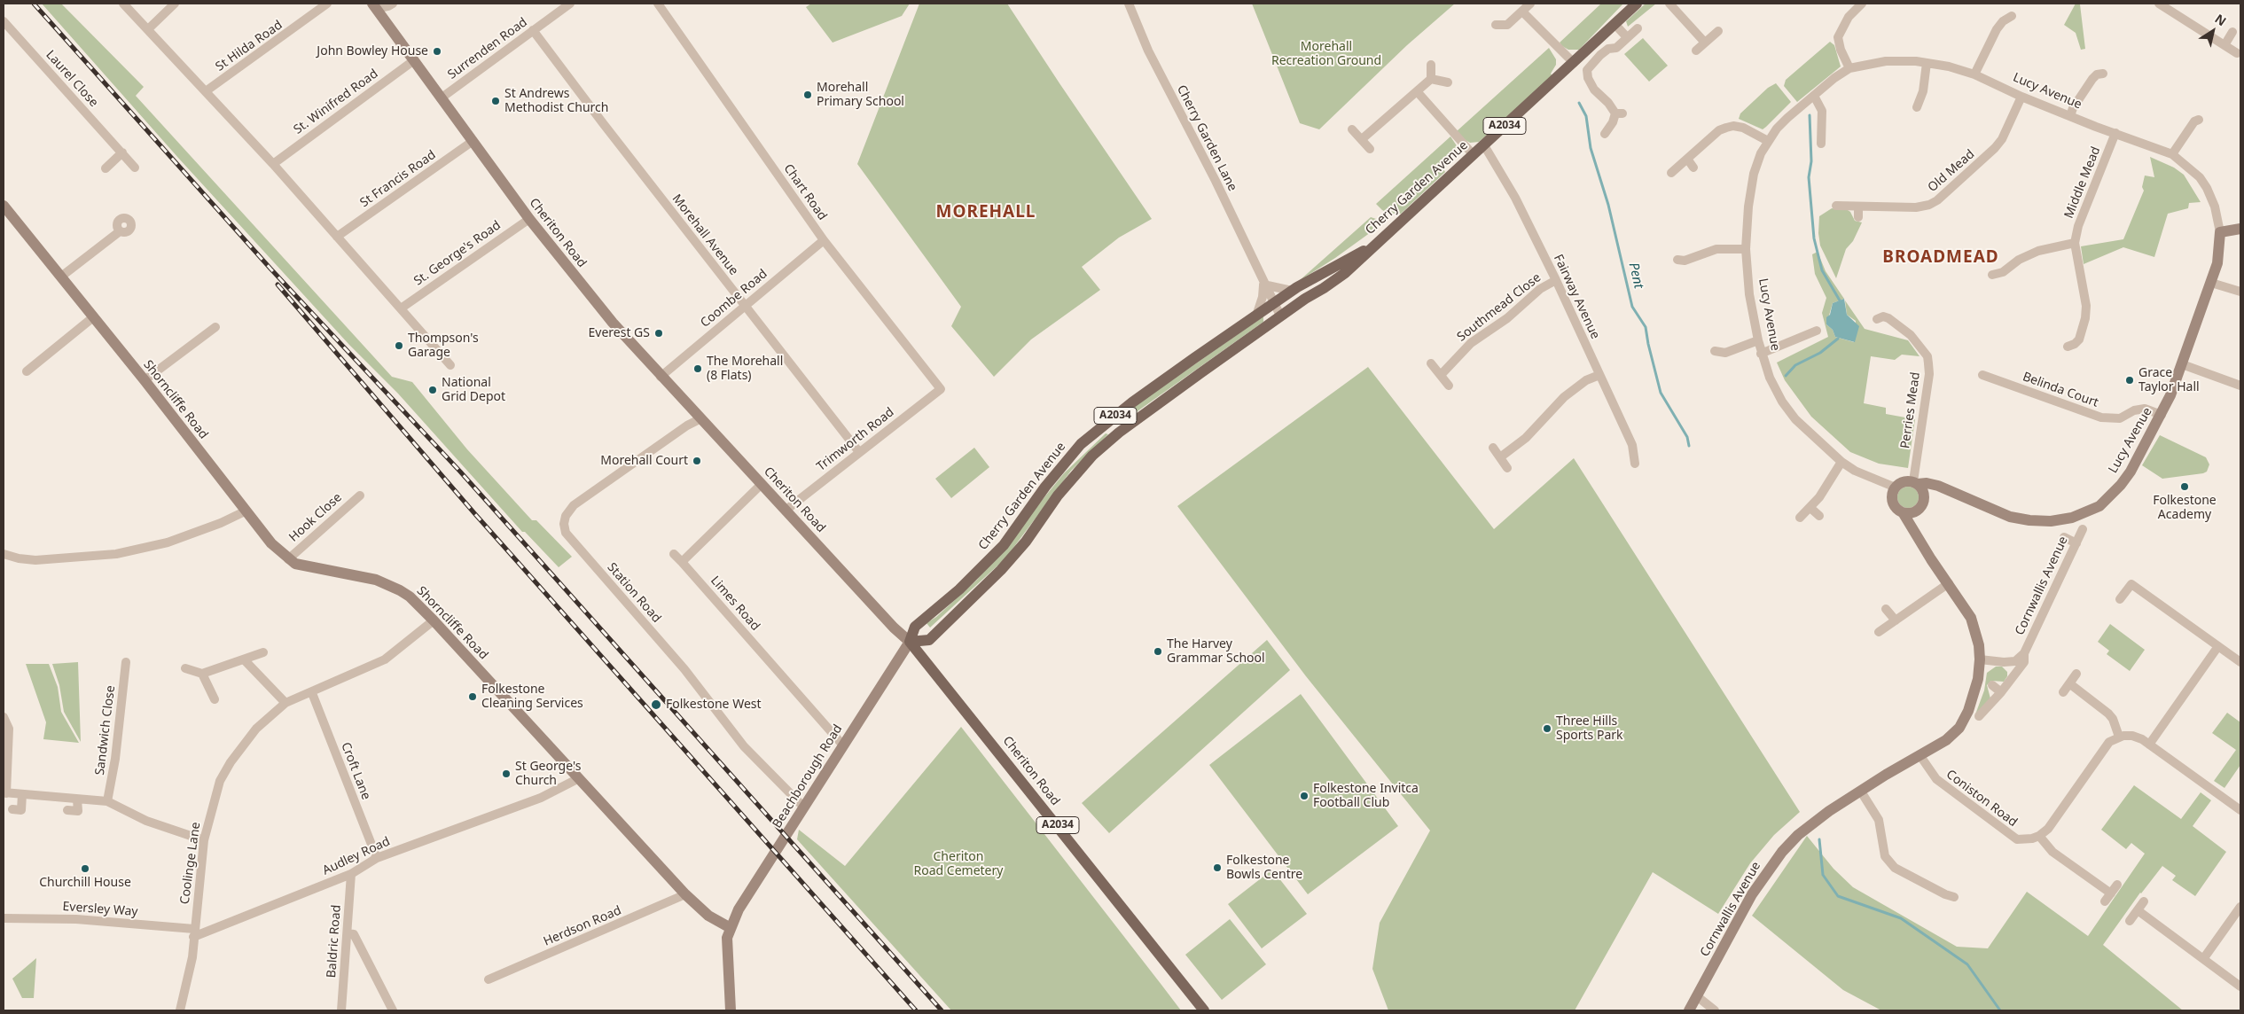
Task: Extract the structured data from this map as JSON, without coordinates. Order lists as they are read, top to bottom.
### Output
{
  "streets": {
    "main road": ["A2034", "Cherry Garden Avenue", "Cheriton Road"],
    "street": [
      "St Hilda Road",
      "Surrenden Road",
      "Laurel Close",
      "Lucy Avenue",
      "St. Winifred Road",
      "Cherry Garden Lane",
      "Old Mead",
      "St Francis Road",
      "Middle Mead",
      "Chart Road",
      "Morehall Avenue",
      "St. George's Road",
      "Fairway Avenue",
      "Coombe Road",
      "Southmead Close",
      "Belinda Court",
      "Shorncliffe Road",
      "Perries Mead",
      "Trimworth Road",
      "Hook Close",
      "Cornwallis Avenue",
      "Station Road",
      "Limes Road",
      "Sandwich Close",
      "Croft Lane",
      "Beachborough Road",
      "Coniston Road",
      "Audley Road",
      "Coolinge Lane",
      "Eversley Way",
      "Herdson Road",
      "Baldric Road"
    ]
  },
  "crossings": [
    ["Surrenden Road", "Cheriton Road"],
    ["Surrenden Road", "Morehall Avenue"],
    ["Lucy Avenue", "Old Mead"],
    ["Lucy Avenue", "Middle Mead"],
    ["Lucy Avenue", "Belinda Court"],
    ["Lucy Avenue", "Perries Mead"],
    ["Lucy Avenue", "Cornwallis Avenue"],
    ["St. Winifred Road", "Cheriton Road"],
    ["Cherry Garden Lane", "Cherry Garden Avenue"],
    ["St Francis Road", "Cheriton Road"],
    ["Cherry Garden Avenue", "Cheriton Road"],
    ["Cherry Garden Avenue", "Fairway Avenue"],
    ["Cherry Garden Avenue", "Beachborough Road"],
    ["Chart Road", "Coombe Road"],
    ["Chart Road", "Trimworth Road"],
    ["Cheriton Road", "St. George's Road"],
    ["Cheriton Road", "Coombe Road"],
    ["Cheriton Road", "Trimworth Road"],
    ["Cheriton Road", "Station Road"],
    ["Cheriton Road", "Beachborough Road"],
    ["Morehall Avenue", "Coombe Road"],
    ["Morehall Avenue", "Trimworth Road"],
    ["Fairway Avenue", "Southmead Close"],
    ["Shorncliffe Road", "Hook Close"],
    ["Shorncliffe Road", "Beachborough Road"],
    ["Shorncliffe Road", "Audley Road"],
    ["Shorncliffe Road", "Coolinge Lane"],
    ["Shorncliffe Road", "Herdson Road"],
    ["Perries Mead", "Cornwallis Avenue"],
    ["Cornwallis Avenue", "Coniston Road"],
    ["Station Road", "Beachborough Road"],
    ["Limes Road", "Beachborough Road"],
    ["Croft Lane", "Audley Road"],
    ["Croft Lane", "Coolinge Lane"],
    ["Audley Road", "Coolinge Lane"],
    ["Audley Road", "Eversley Way"],
    ["Audley Road", "Baldric Road"],
    ["Coolinge Lane", "Eversley Way"]
  ],
  "districts": ["MOREHALL", "BROADMEAD"],
  "water": ["Pent"],
  "parks": ["Morehall Recreation Ground", "Cheriton Road Cemetery"],
  "places": [
    "John Bowley House",
    "Morehall Primary School",
    "St Andrews Methodist Church",
    "Everest GS",
    "Thompson's Garage",
    "The Morehall (8 Flats)",
    "Grace Taylor Hall",
    "National Grid Depot",
    "Morehall Court",
    "Folkestone Academy",
    "The Harvey Grammar School",
    "Folkestone Cleaning Services",
    "Folkestone West",
    "Three Hills Sports Park",
    "St George's Church",
    "Folkestone Invitca Football Club",
    "Folkestone Bowls Centre",
    "Churchill House"
  ],
  "north": "top right"
}
